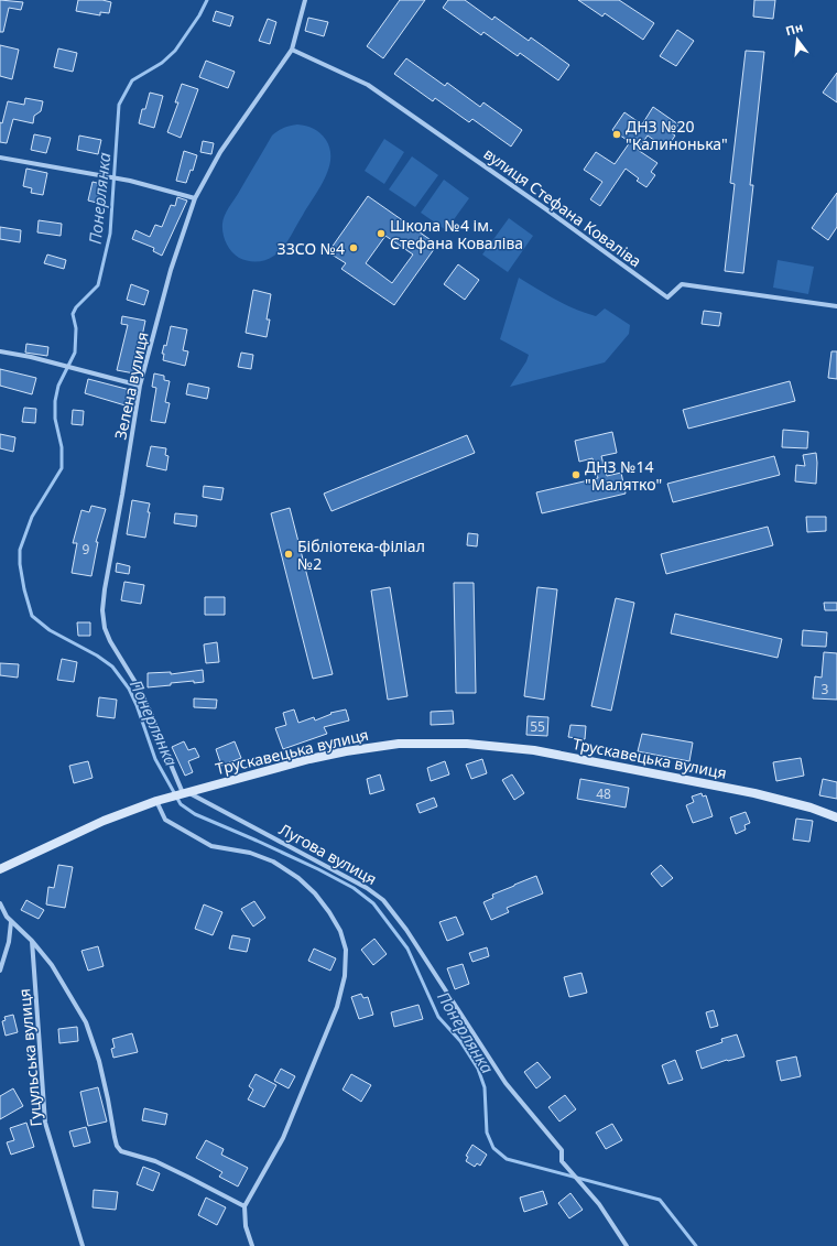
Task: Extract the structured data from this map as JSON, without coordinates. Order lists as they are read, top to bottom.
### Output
{
  "streets": {
    "main road": ["Трускавецька вулиця"],
    "street": [
      "вулиця Стефана Коваліва",
      "Зелена вулиця",
      "Лугова вулиця",
      "Гуцульська вулиця"
    ]
  },
  "crossings": [
    ["вулиця Стефана Коваліва", "Зелена вулиця"],
    ["Зелена вулиця", "Трускавецька вулиця"],
    ["Зелена вулиця", "Лугова вулиця"],
    ["Трускавецька вулиця", "Лугова вулиця"]
  ],
  "water": ["Понерлянка"],
  "places": [
    "ДНЗ №20 \"Калинонька\"",
    "Школа №4 ім. Стефана Коваліва",
    "ЗЗСО №4",
    "ДНЗ №14 \"Малятко\"",
    "Бібліотека-філіал №2"
  ],
  "house_numbers": [
    "9",
    "3",
    "55",
    "48"
  ],
  "north": "top"
}
